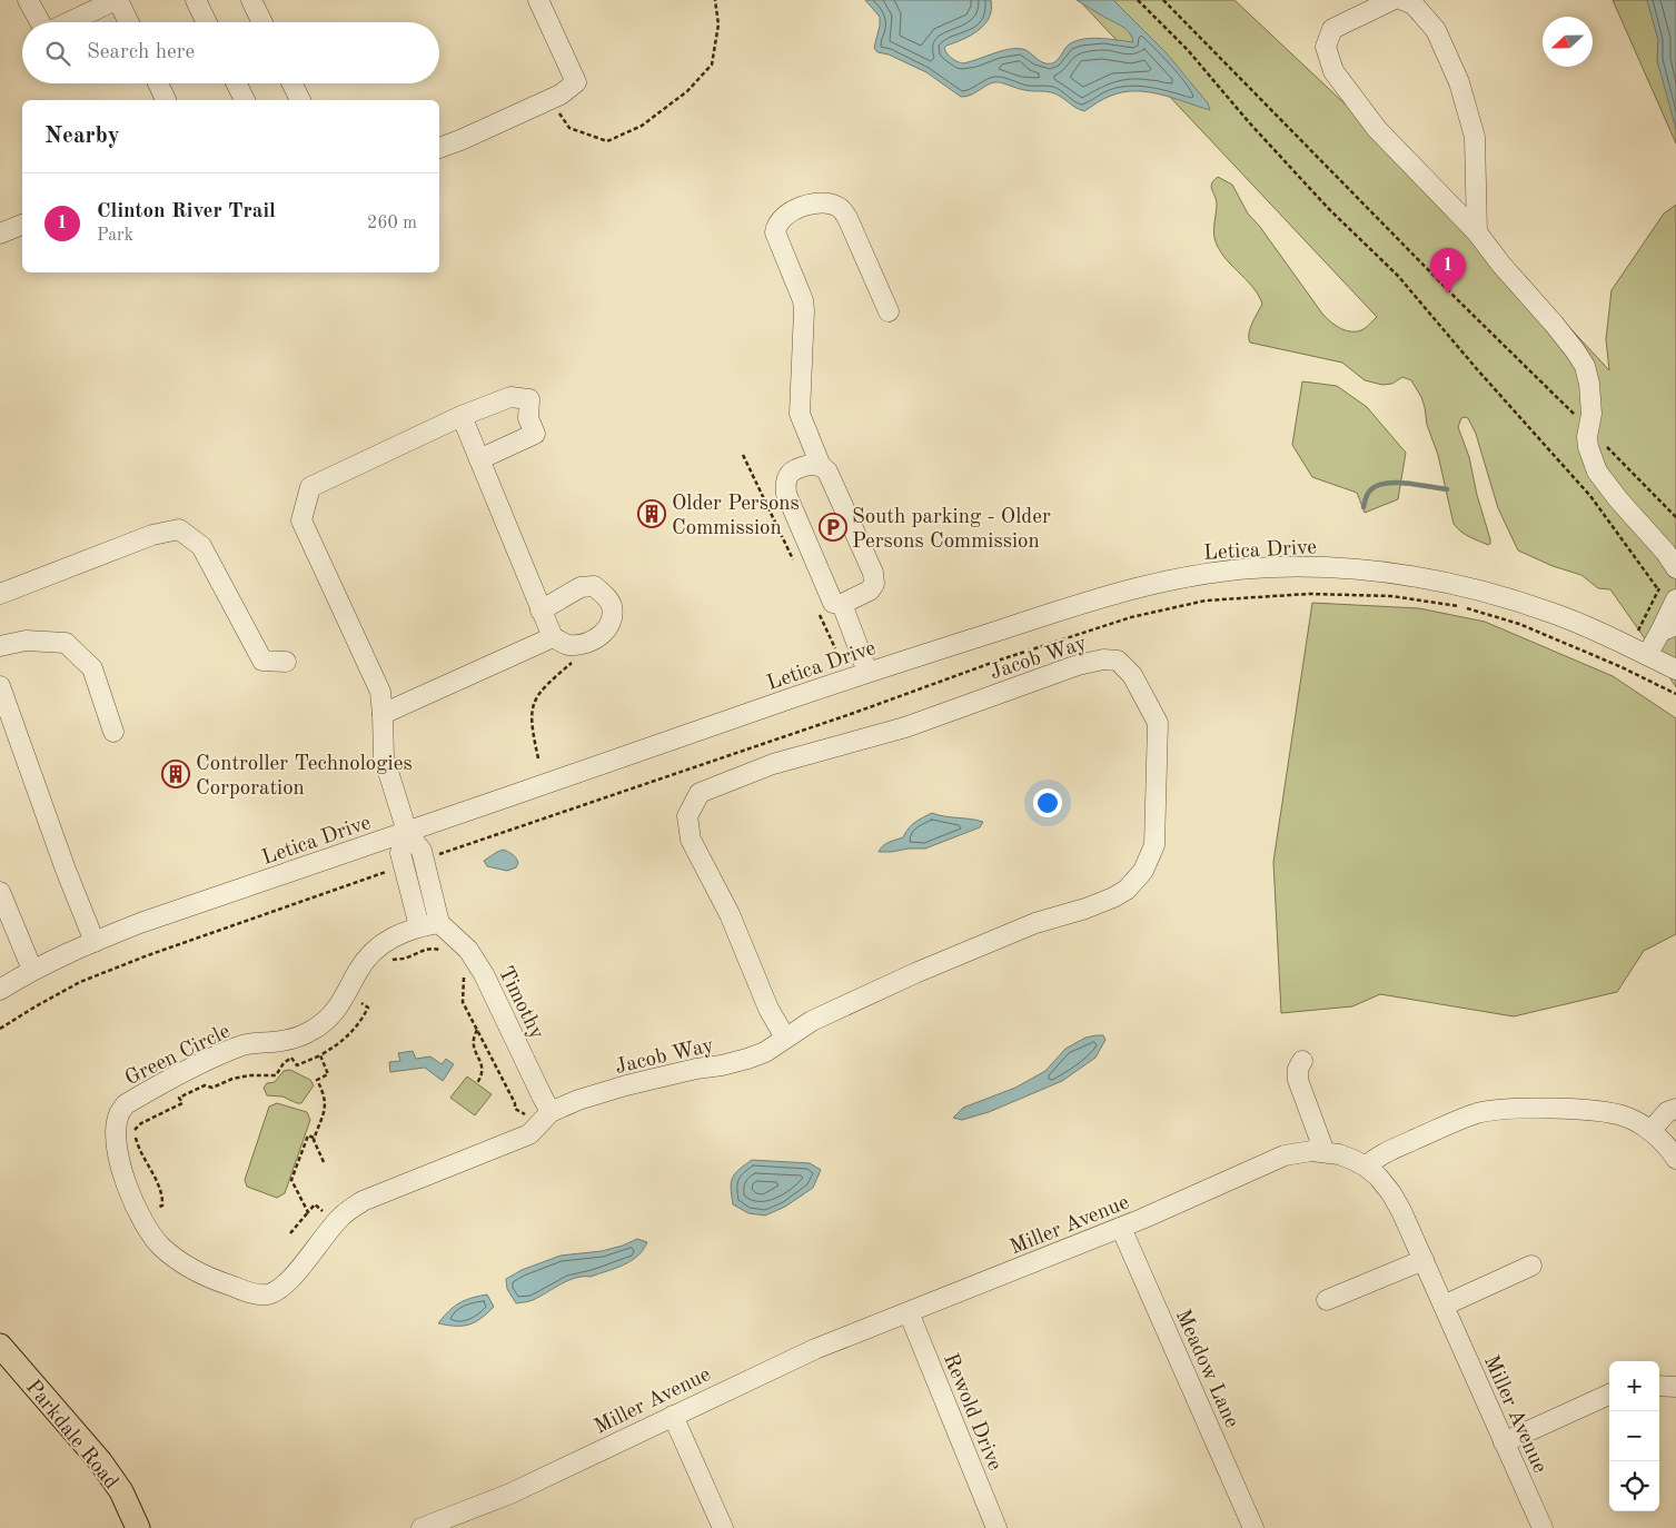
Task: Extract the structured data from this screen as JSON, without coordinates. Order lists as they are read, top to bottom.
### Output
{
  "streets": {
    "main road": ["Parkdale Road"],
    "street": [
      "Letica Drive",
      "Jacob Way",
      "Timothy",
      "Green Circle",
      "Miller Avenue",
      "Meadow Lane",
      "Rewold Drive"
    ]
  },
  "crossings": [
    ["Jacob Way", "Timothy"],
    ["Jacob Way", "Green Circle"],
    ["Timothy", "Green Circle"],
    ["Miller Avenue", "Meadow Lane"],
    ["Miller Avenue", "Rewold Drive"]
  ],
  "places": {
    "building": ["Older Persons Commission", "Controller Technologies Corporation"],
    "parking": ["South parking - Older Persons Commission"]
  },
  "north": "left",
  "page": {
    "search": "Search here",
    "heading": "Nearby",
    "list": [
      {
        "mark": "1",
        "name": "Clinton River Trail",
        "note": "Park",
        "value": "260 m"
      }
    ],
    "pins": "1",
    "map_buttons": ["+", "−"]
  }
}
